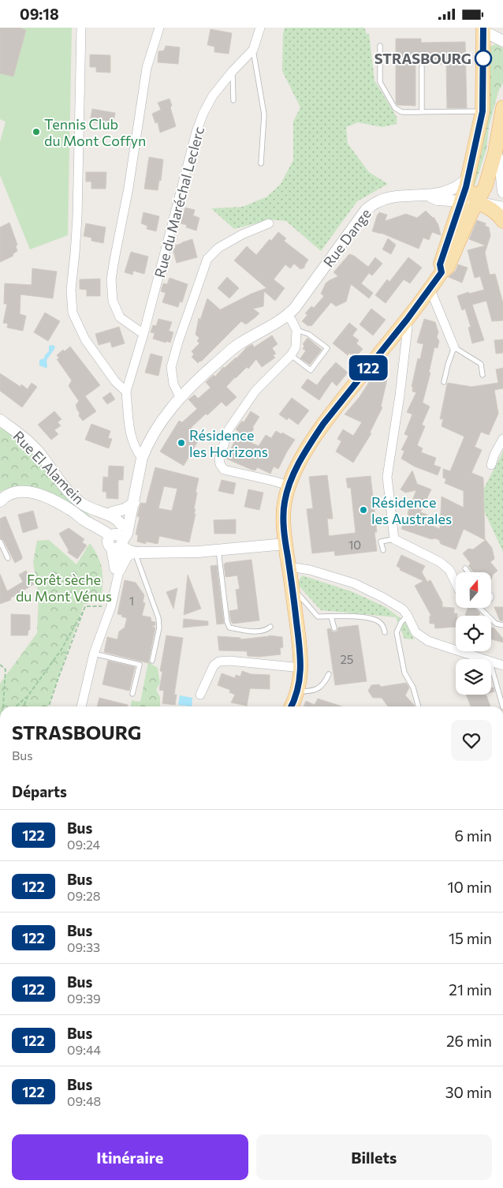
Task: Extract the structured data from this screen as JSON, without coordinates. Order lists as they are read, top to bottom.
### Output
{
  "streets": {
    "street": ["Rue du Maréchal Leclerc", "Rue Dange", "Rue El Alamein"]
  },
  "crossings": [
    ["Rue Dange", "Rue El Alamein"]
  ],
  "parks": ["Forêt sèche du Mont Vénus"],
  "places": [
    "STRASBOURG",
    "Tennis Club du Mont Coffyn",
    "Résidence les Horizons",
    "Résidence les Australes"
  ],
  "lines": ["bus line 122"],
  "house_numbers": ["10", "1", "25"],
  "north": "top",
  "page": {
    "status": "09:18",
    "on_map": "122",
    "heading": [
      ["STRASBOURG", "Bus"],
      "Départs"
    ],
    "list": [
      {
        "mark": "122",
        "name": "Bus",
        "note": "09:24",
        "value": "6 min"
      },
      {
        "mark": "122",
        "name": "Bus",
        "note": "09:28",
        "value": "10 min"
      },
      {
        "mark": "122",
        "name": "Bus",
        "note": "09:33",
        "value": "15 min"
      },
      {
        "mark": "122",
        "name": "Bus",
        "note": "09:39",
        "value": "21 min"
      },
      {
        "mark": "122",
        "name": "Bus",
        "note": "09:44",
        "value": "26 min"
      },
      {
        "mark": "122",
        "name": "Bus",
        "note": "09:48",
        "value": "30 min"
      }
    ],
    "buttons": ["Itinéraire", "Billets"]
  }
}
